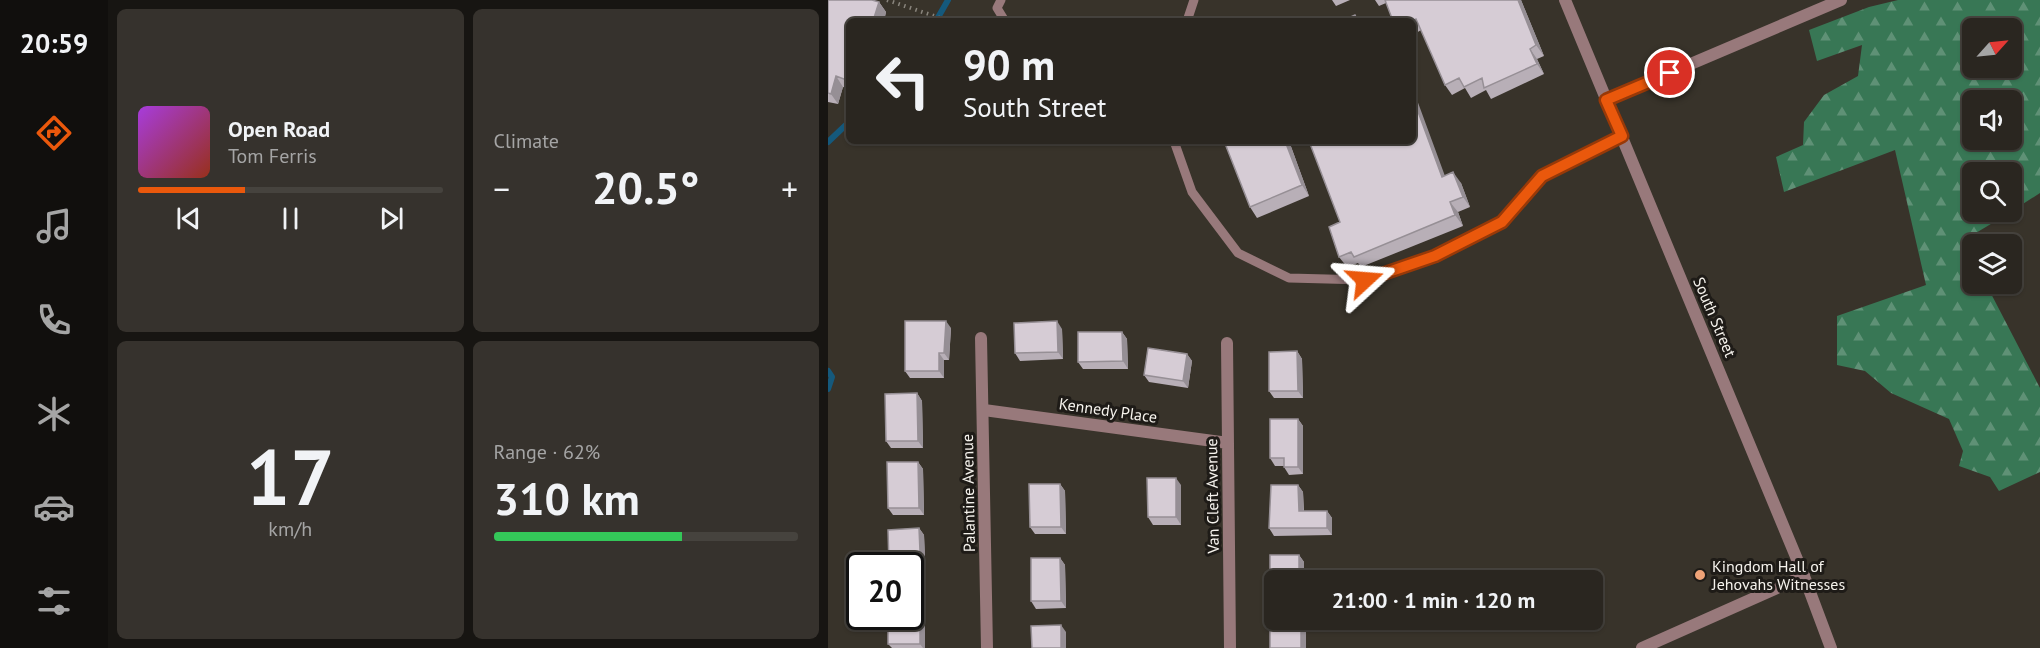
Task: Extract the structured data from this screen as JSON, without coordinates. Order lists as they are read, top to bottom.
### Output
{
  "streets": {
    "street": [
      "South Street",
      "Kennedy Place",
      "Palantine Avenue",
      "Van Cleft Avenue"
    ]
  },
  "crossings": [
    ["Kennedy Place", "Palantine Avenue"],
    ["Kennedy Place", "Van Cleft Avenue"]
  ],
  "places": ["Kingdom Hall of Jehovahs Witnesses"],
  "north": "top right",
  "page": {
    "tabs": "20:59",
    "tile": [
      "Climate",
      ["17", "km/h"],
      ["Range · 62%", "310 km"]
    ],
    "turn": ["90 m", "South Street"],
    "song": ["Open Road", "Tom Ferris"],
    "heat": ["−", "20.5°", "+"],
    "limit": "20",
    "trip": "21:00 · 1 min · 120 m"
  }
}
